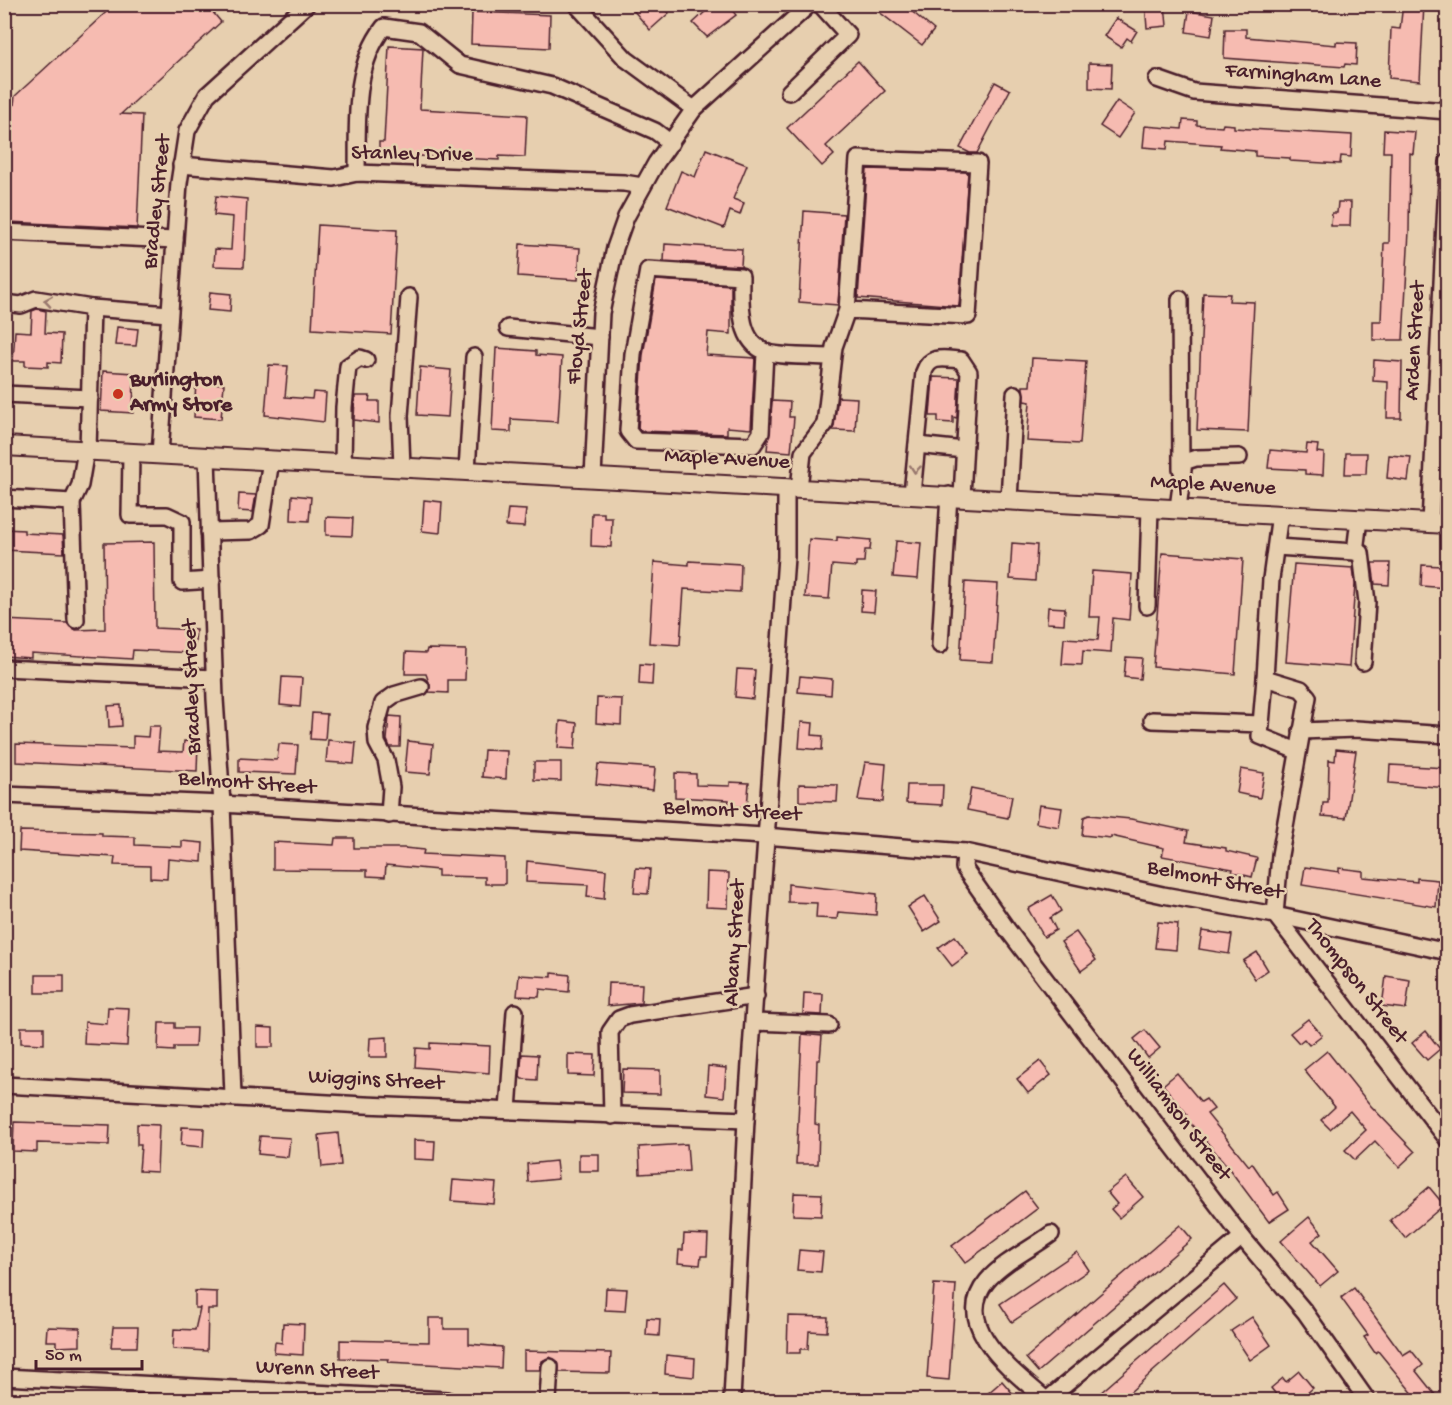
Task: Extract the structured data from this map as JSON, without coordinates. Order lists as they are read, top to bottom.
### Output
{
  "streets": {
    "main road": ["Maple Avenue"],
    "street": [
      "Farningham Lane",
      "Stanley Drive",
      "Bradley Street",
      "Floyd Street",
      "Arden Street",
      "Belmont Street",
      "Albany Street",
      "Thompson Street",
      "Wiggins Street",
      "Williamson Street",
      "Wrenn Street"
    ]
  },
  "crossings": [
    ["Stanley Drive", "Bradley Street"],
    ["Stanley Drive", "Floyd Street"],
    ["Bradley Street", "Maple Avenue"],
    ["Bradley Street", "Belmont Street"],
    ["Bradley Street", "Wiggins Street"],
    ["Floyd Street", "Maple Avenue"],
    ["Arden Street", "Maple Avenue"],
    ["Maple Avenue", "Albany Street"],
    ["Belmont Street", "Albany Street"],
    ["Belmont Street", "Thompson Street"],
    ["Belmont Street", "Williamson Street"],
    ["Albany Street", "Wiggins Street"]
  ],
  "places": ["Burlington Army Store"],
  "scale_bar": "50 m"
}
